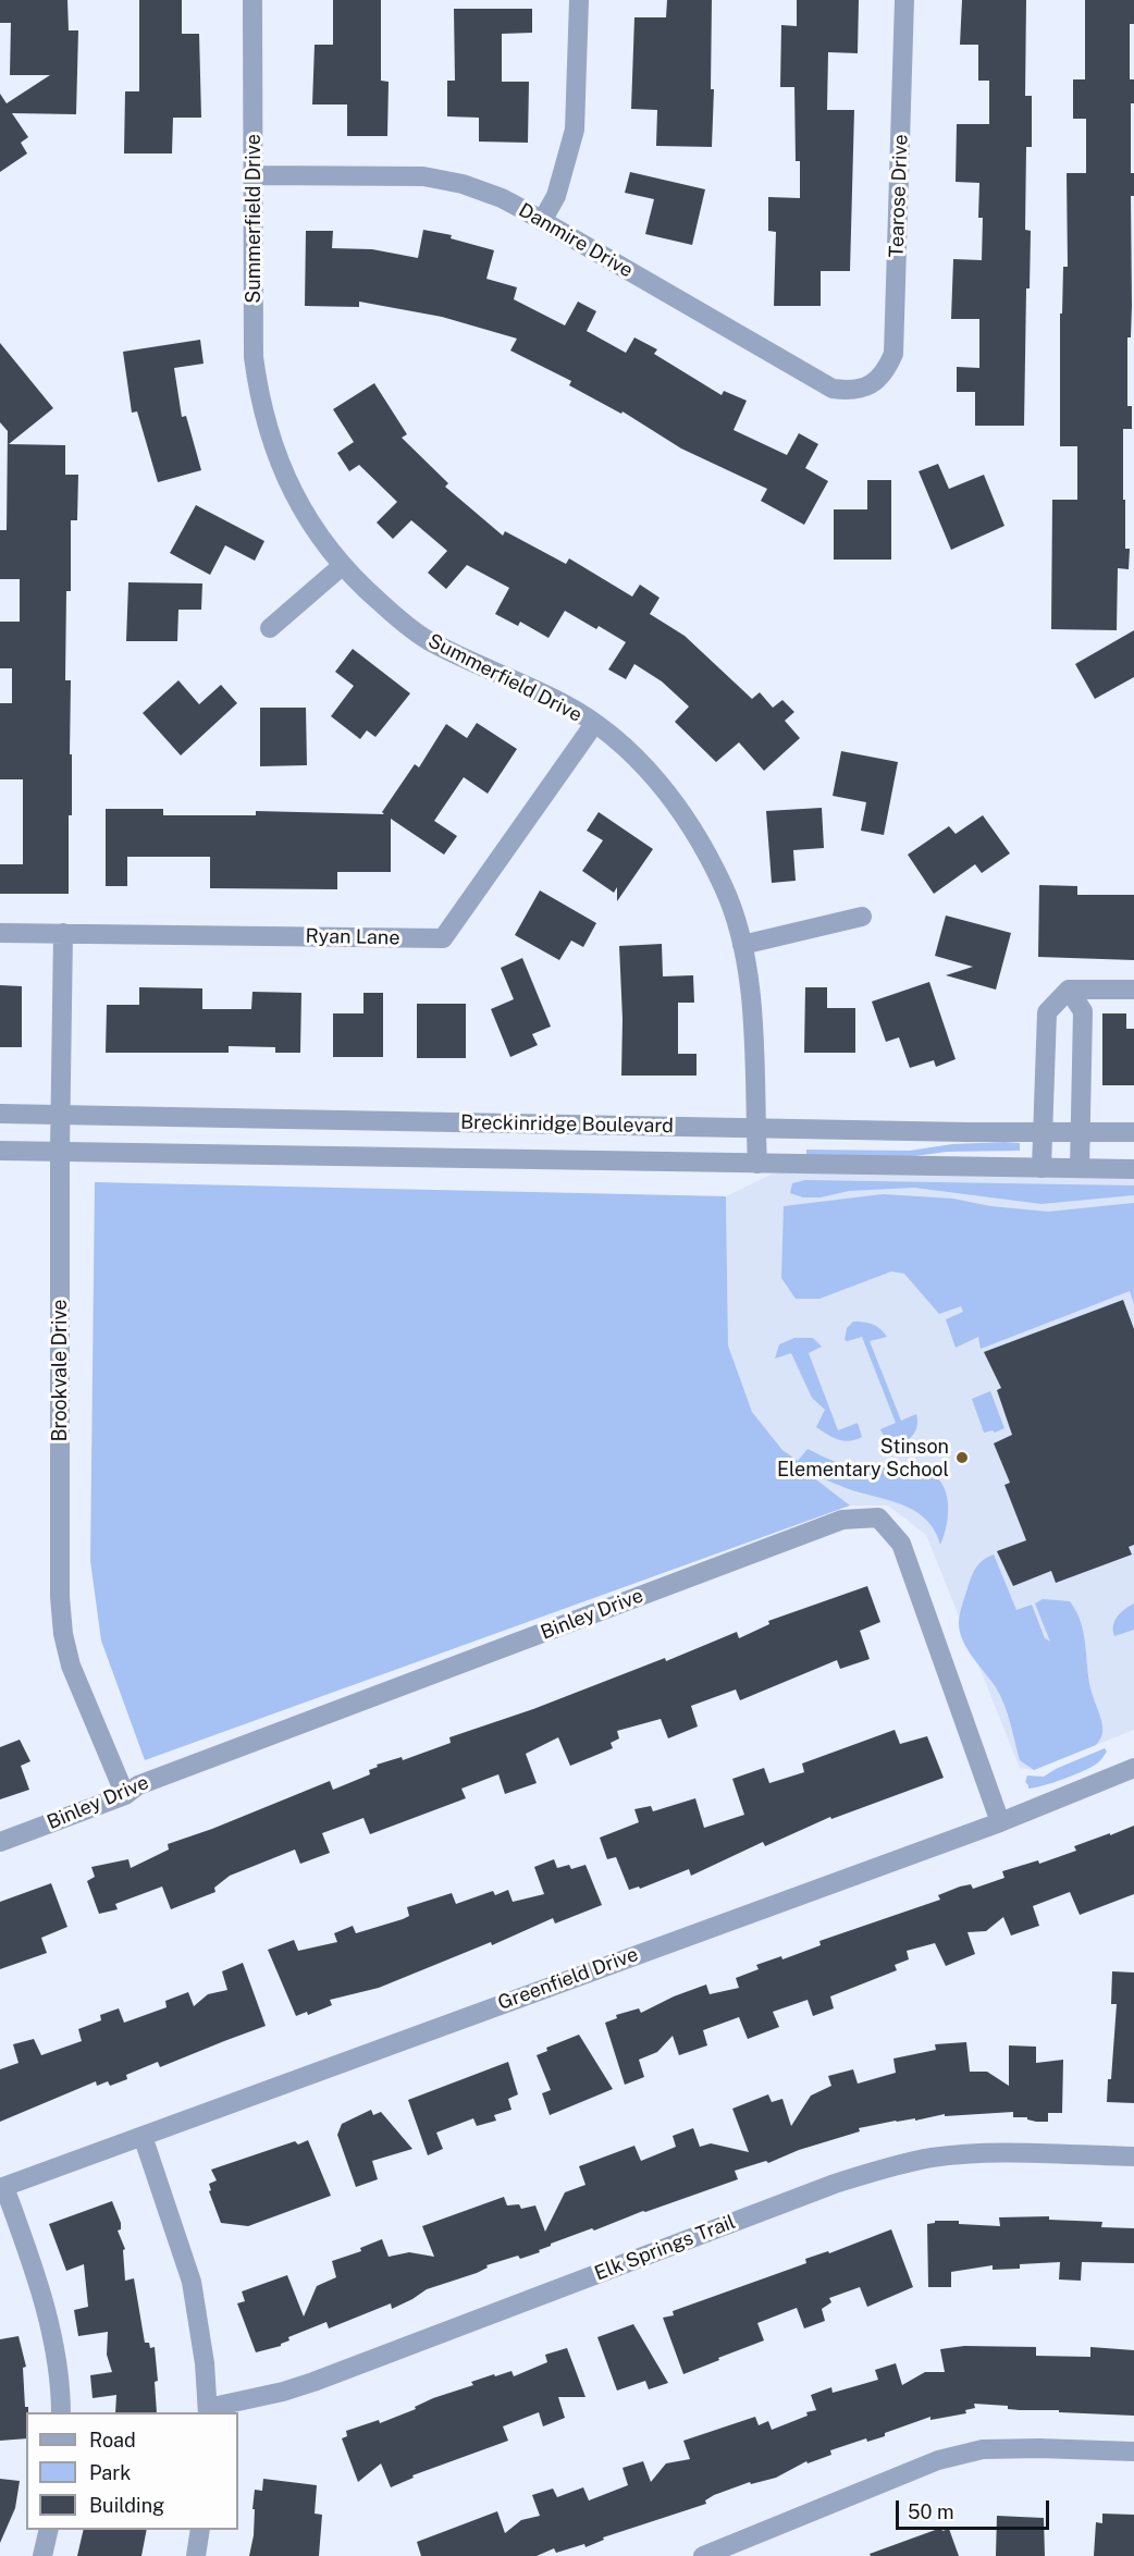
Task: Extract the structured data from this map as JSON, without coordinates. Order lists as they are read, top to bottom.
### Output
{
  "streets": {
    "street": [
      "Tearose Drive",
      "Summerfield Drive",
      "Danmire Drive",
      "Ryan Lane",
      "Breckinridge Boulevard",
      "Brookvale Drive",
      "Binley Drive",
      "Greenfield Drive",
      "Elk Springs Trail"
    ]
  },
  "crossings": [
    ["Tearose Drive", "Danmire Drive"],
    ["Summerfield Drive", "Danmire Drive"],
    ["Summerfield Drive", "Ryan Lane"],
    ["Summerfield Drive", "Breckinridge Boulevard"],
    ["Ryan Lane", "Brookvale Drive"],
    ["Breckinridge Boulevard", "Brookvale Drive"],
    ["Brookvale Drive", "Binley Drive"],
    ["Binley Drive", "Greenfield Drive"]
  ],
  "places": ["Stinson Elementary School"],
  "legend": ["Road", "Park", "Building"],
  "scale_bar": "50 m"
}
